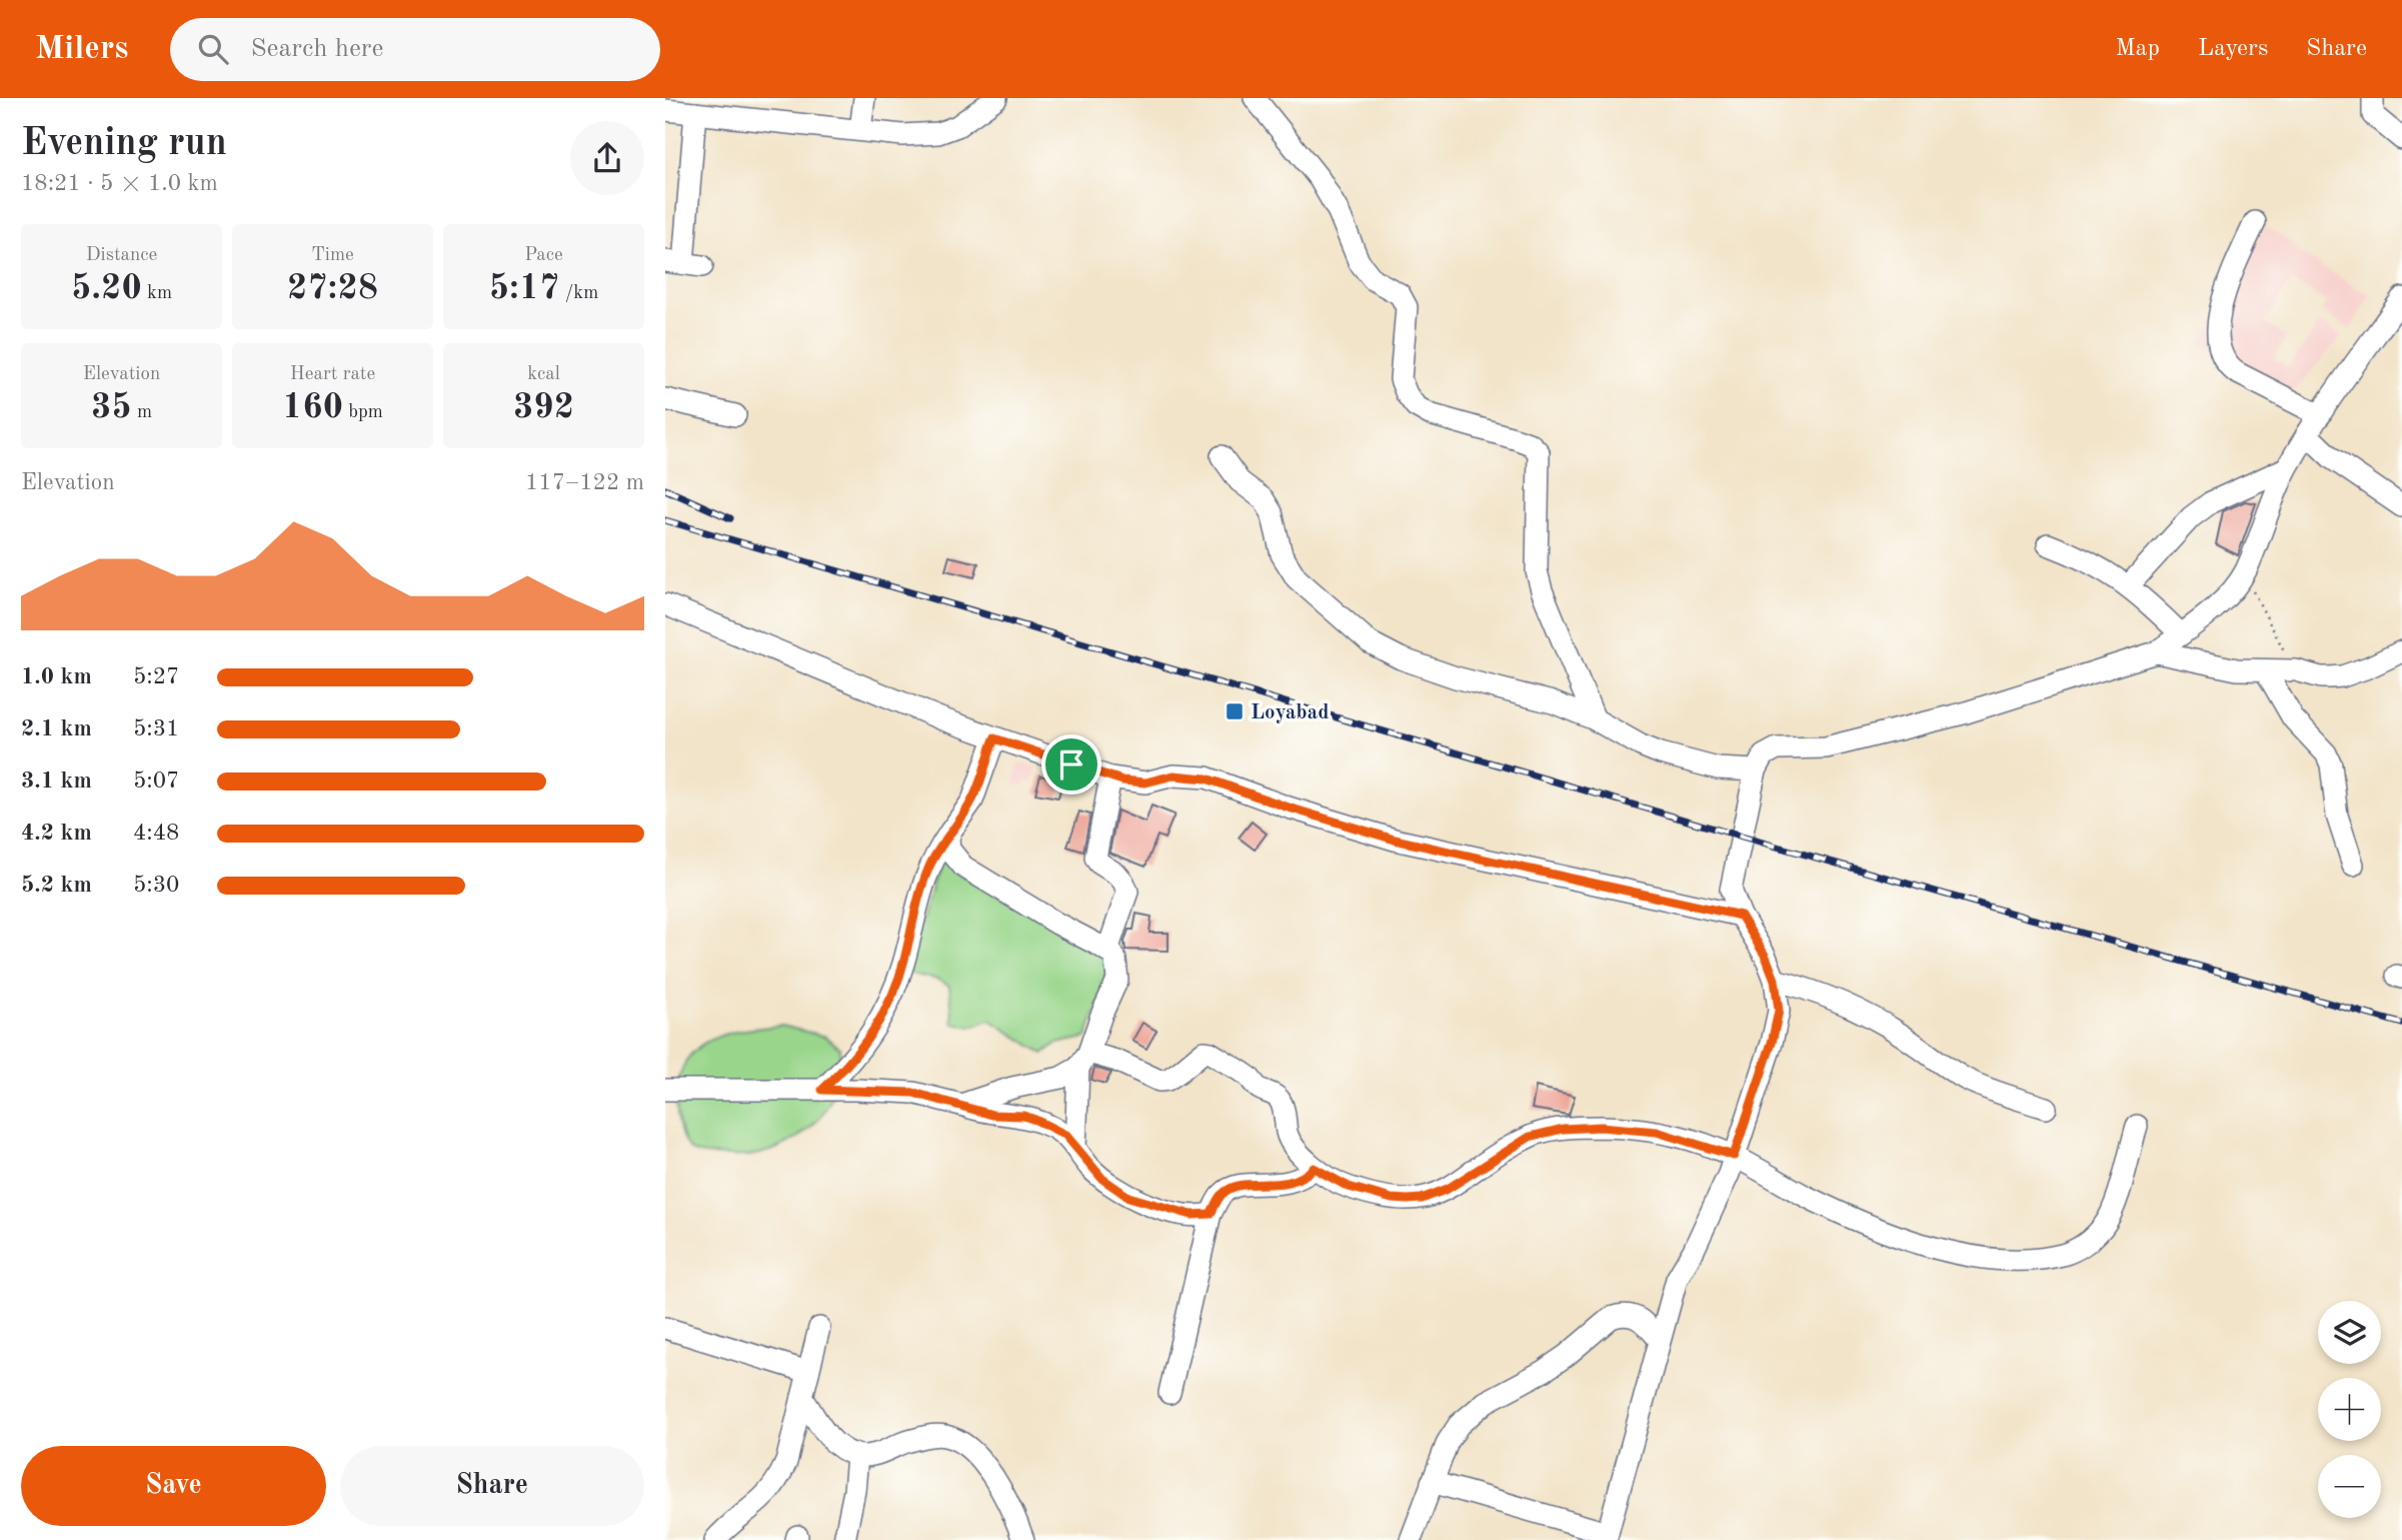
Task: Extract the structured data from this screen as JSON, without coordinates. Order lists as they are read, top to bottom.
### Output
{
  "places": {
    "transit": ["Loyabad"]
  },
  "page": {
    "header": "Milers",
    "search": "Search here",
    "nav": ["Map", "Layers", "Share"],
    "heading": ["Evening run", "18:21 · 5 × 1.0 km"],
    "stats": [
      ["Distance", "5.20 km"],
      ["Time", "27:28"],
      ["Pace", "5:17 /km"],
      ["Elevation", "35 m"],
      ["Heart rate", "160 bpm"],
      ["kcal", "392"]
    ],
    "chart": ["Elevation", "117–122 m"],
    "list": [
      {
        "name": "1.0 km",
        "note": "5:27"
      },
      {
        "name": "2.1 km",
        "note": "5:31"
      },
      {
        "name": "3.1 km",
        "note": "5:07"
      },
      {
        "name": "4.2 km",
        "note": "4:48"
      },
      {
        "name": "5.2 km",
        "note": "5:30"
      }
    ],
    "map_buttons": ["+", "−"],
    "buttons": ["Save", "Share"]
  }
}
